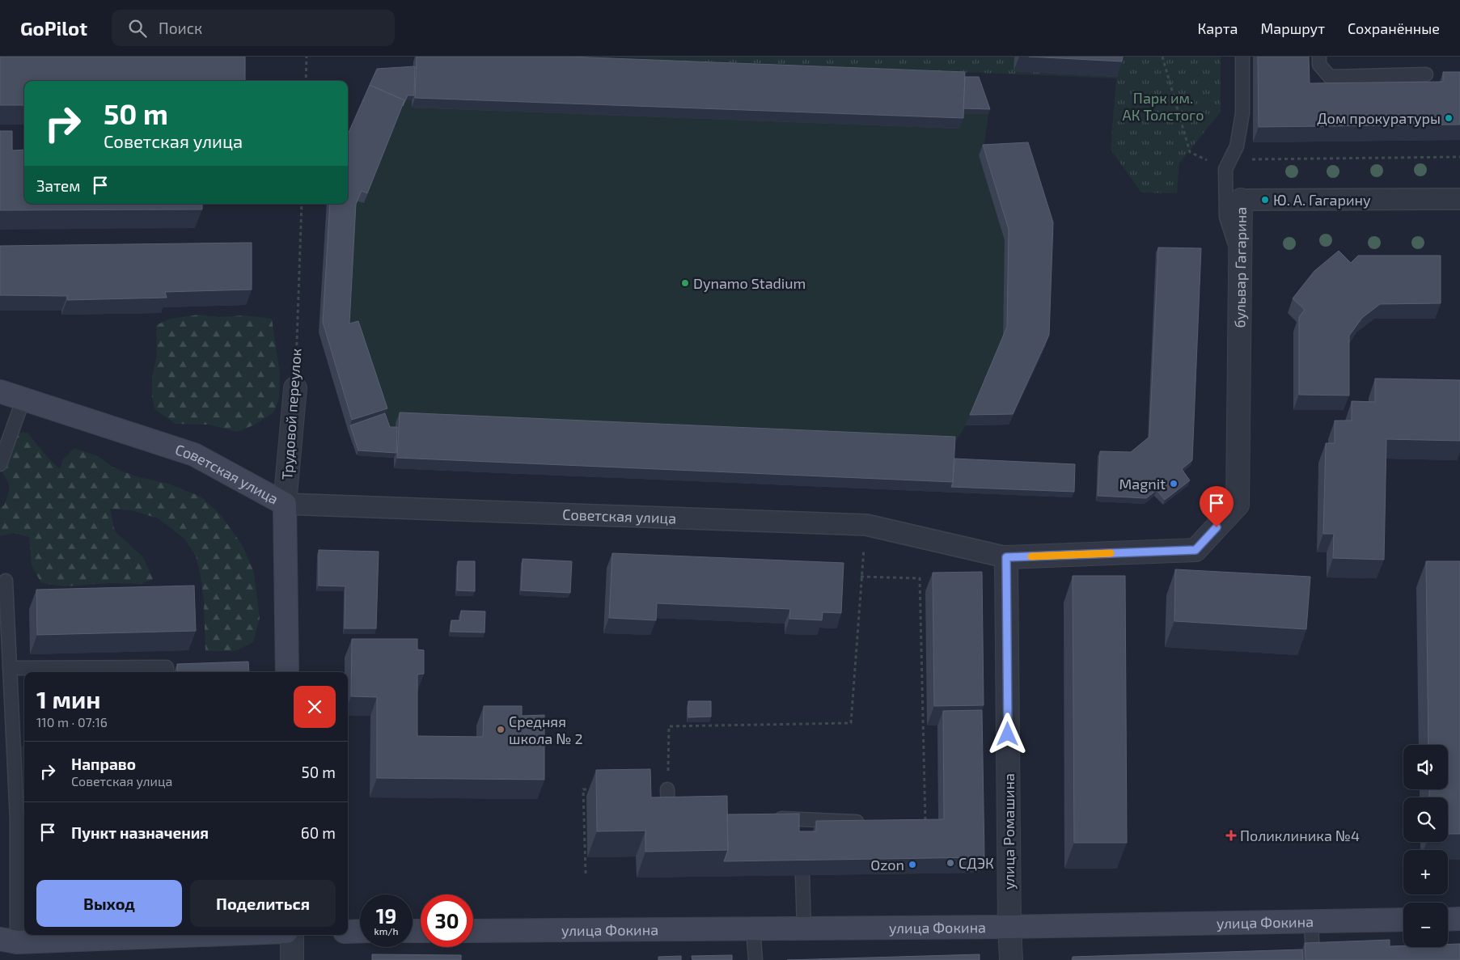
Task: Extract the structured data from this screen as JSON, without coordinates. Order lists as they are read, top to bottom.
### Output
{
  "streets": {
    "main road": ["Трудовой переулок", "Советская улица", "улица Фокина"],
    "street": ["бульвар Гагарина", "улица Ромашина"]
  },
  "crossings": [
    ["бульвар Гагарина", "Советская улица"],
    ["Трудовой переулок", "Советская улица"],
    ["Советская улица", "улица Ромашина"],
    ["улица Ромашина", "улица Фокина"]
  ],
  "parks": ["Парк им. АК Толстого"],
  "places": {
    "other": [
      "Дом прокуратуры",
      "Ю. А. Гагарину",
      "Dynamo Stadium",
      "Magnit",
      "Средняя школа № 2",
      "СДЭК",
      "Ozon"
    ],
    "health": ["Поликлиника №4"]
  },
  "page": {
    "header": "GoPilot",
    "search": "Поиск",
    "nav": ["Карта", "Маршрут", "Сохранённые"],
    "turn": ["50 m", "Советская улица"],
    "then": "Затем",
    "heading": ["1 мин", "110 m · 07:16"],
    "list": [
      {
        "name": "Направо",
        "note": "Советская улица",
        "value": "50 m"
      },
      {
        "name": "Пункт назначения",
        "value": "60 m"
      }
    ],
    "map_buttons": ["+", "−"],
    "buttons": ["Выход", "Поделиться"],
    "speed": "19 km/h",
    "limit": "30"
  }
}
